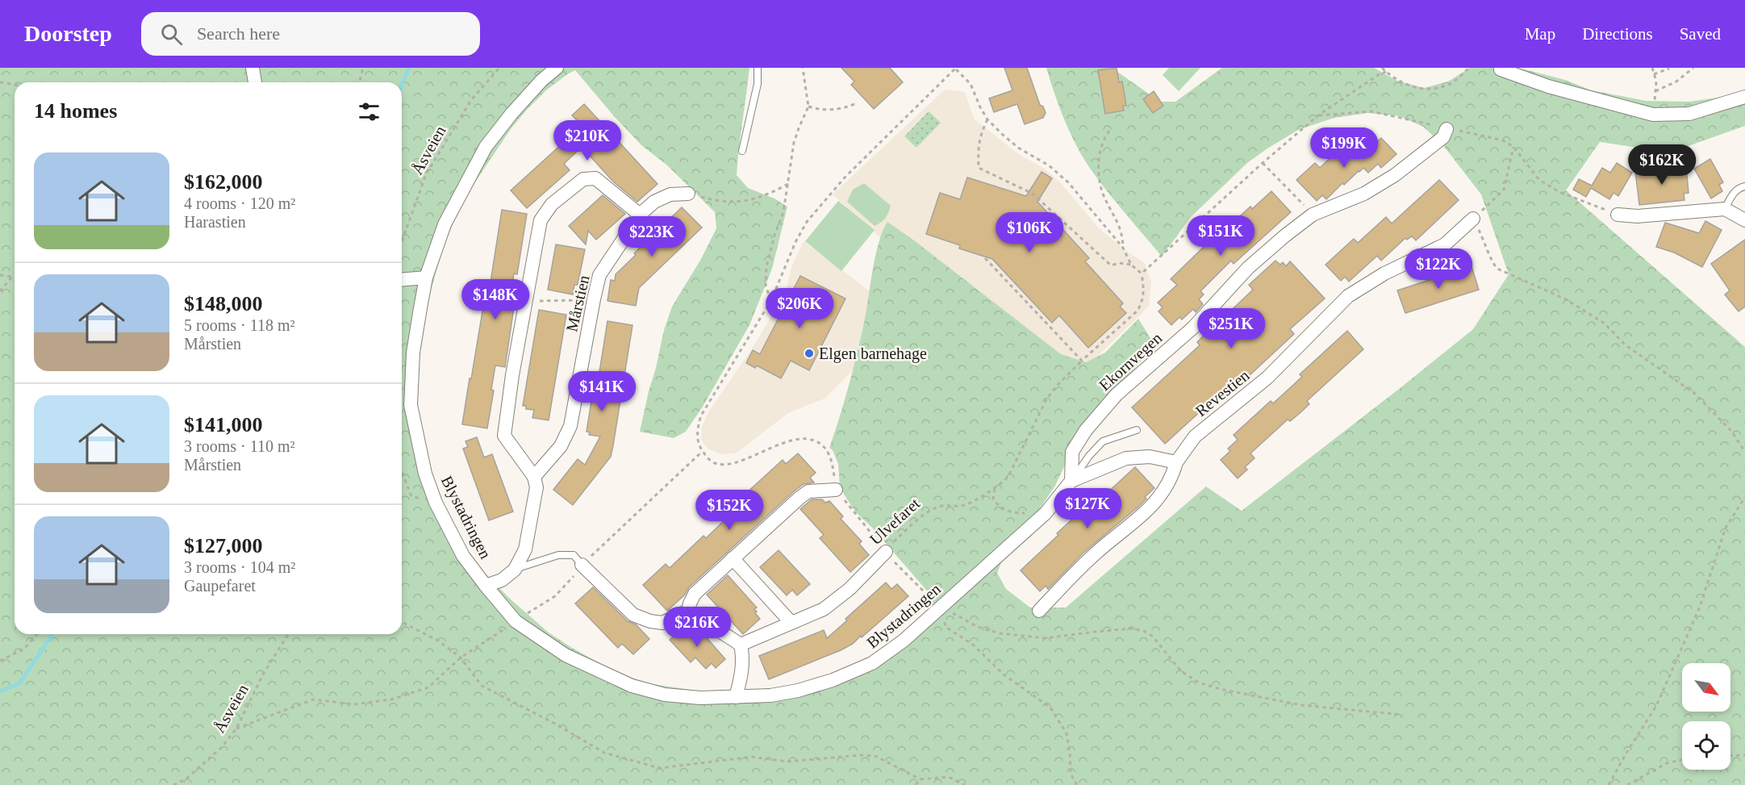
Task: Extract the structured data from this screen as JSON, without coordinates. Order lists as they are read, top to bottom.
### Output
{
  "streets": {
    "street": [
      "Mårstien",
      "Ekornvegen",
      "Revestien",
      "Blystadringen",
      "Ulvefaret"
    ],
    "path": ["Åsveien"]
  },
  "crossings": [
    ["Ekornvegen", "Blystadringen"]
  ],
  "places": ["Elgen barnehage"],
  "north": "bottom right",
  "page": {
    "header": "Doorstep",
    "search": "Search here",
    "nav": ["Map", "Directions", "Saved"],
    "heading": "14 homes",
    "price": [
      "$210K",
      "$199K",
      "$162K",
      "$106K",
      "$151K",
      "$223K",
      "$122K",
      "$148K",
      "$206K",
      "$251K",
      "$141K",
      "$127K",
      "$152K",
      "$216K"
    ],
    "list": [
      {
        "name": "$162,000",
        "note": "4 rooms · 120 m² · Harastien"
      },
      {
        "name": "$148,000",
        "note": "5 rooms · 118 m² · Mårstien"
      },
      {
        "name": "$141,000",
        "note": "3 rooms · 110 m² · Mårstien"
      },
      {
        "name": "$127,000",
        "note": "3 rooms · 104 m² · Gaupefaret"
      }
    ]
  }
}
